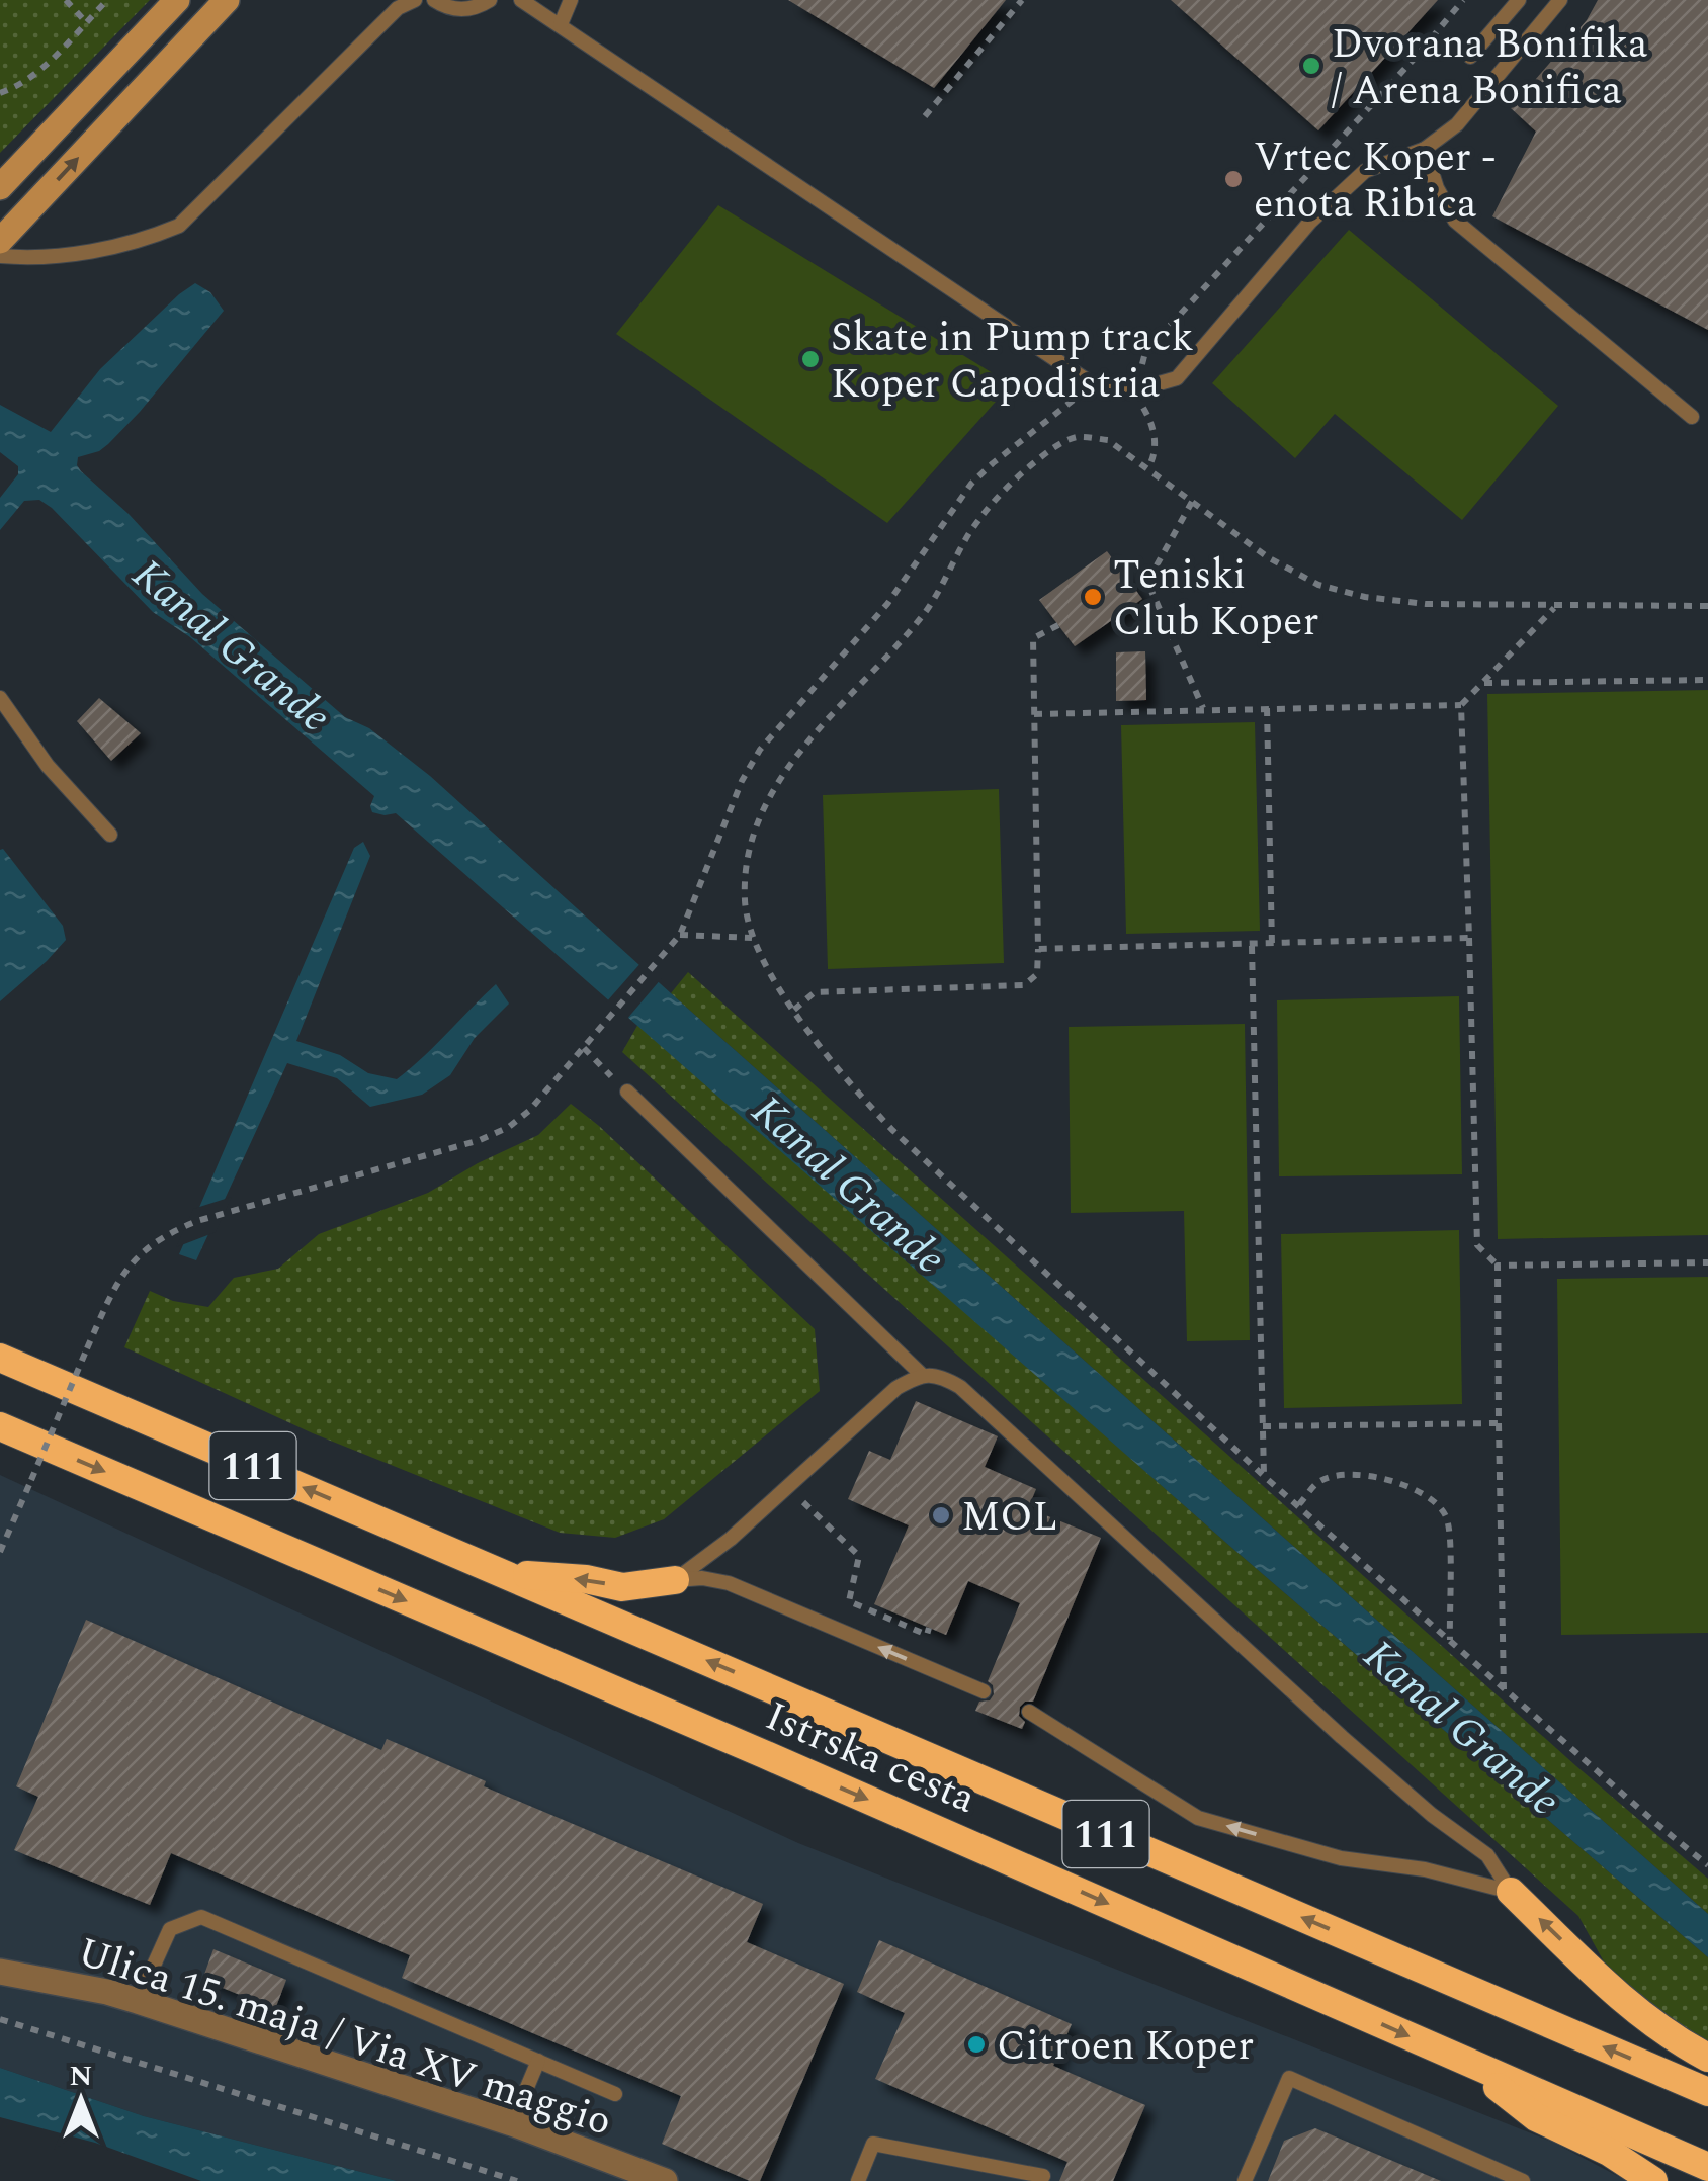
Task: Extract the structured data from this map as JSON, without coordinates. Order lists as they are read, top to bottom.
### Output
{
  "streets": {
    "highway": ["111", "Istrska cesta"],
    "street": ["Ulica 15. maja / Via XV maggio"]
  },
  "water": ["Kanal Grande"],
  "places": [
    "Dvorana Bonifika / Arena Bonifica",
    "Vrtec Koper - enota Ribica",
    "Skate in Pump track Koper Capodistria",
    "Teniski Club Koper",
    "MOL",
    "Citroen Koper"
  ],
  "north": "top"
}
